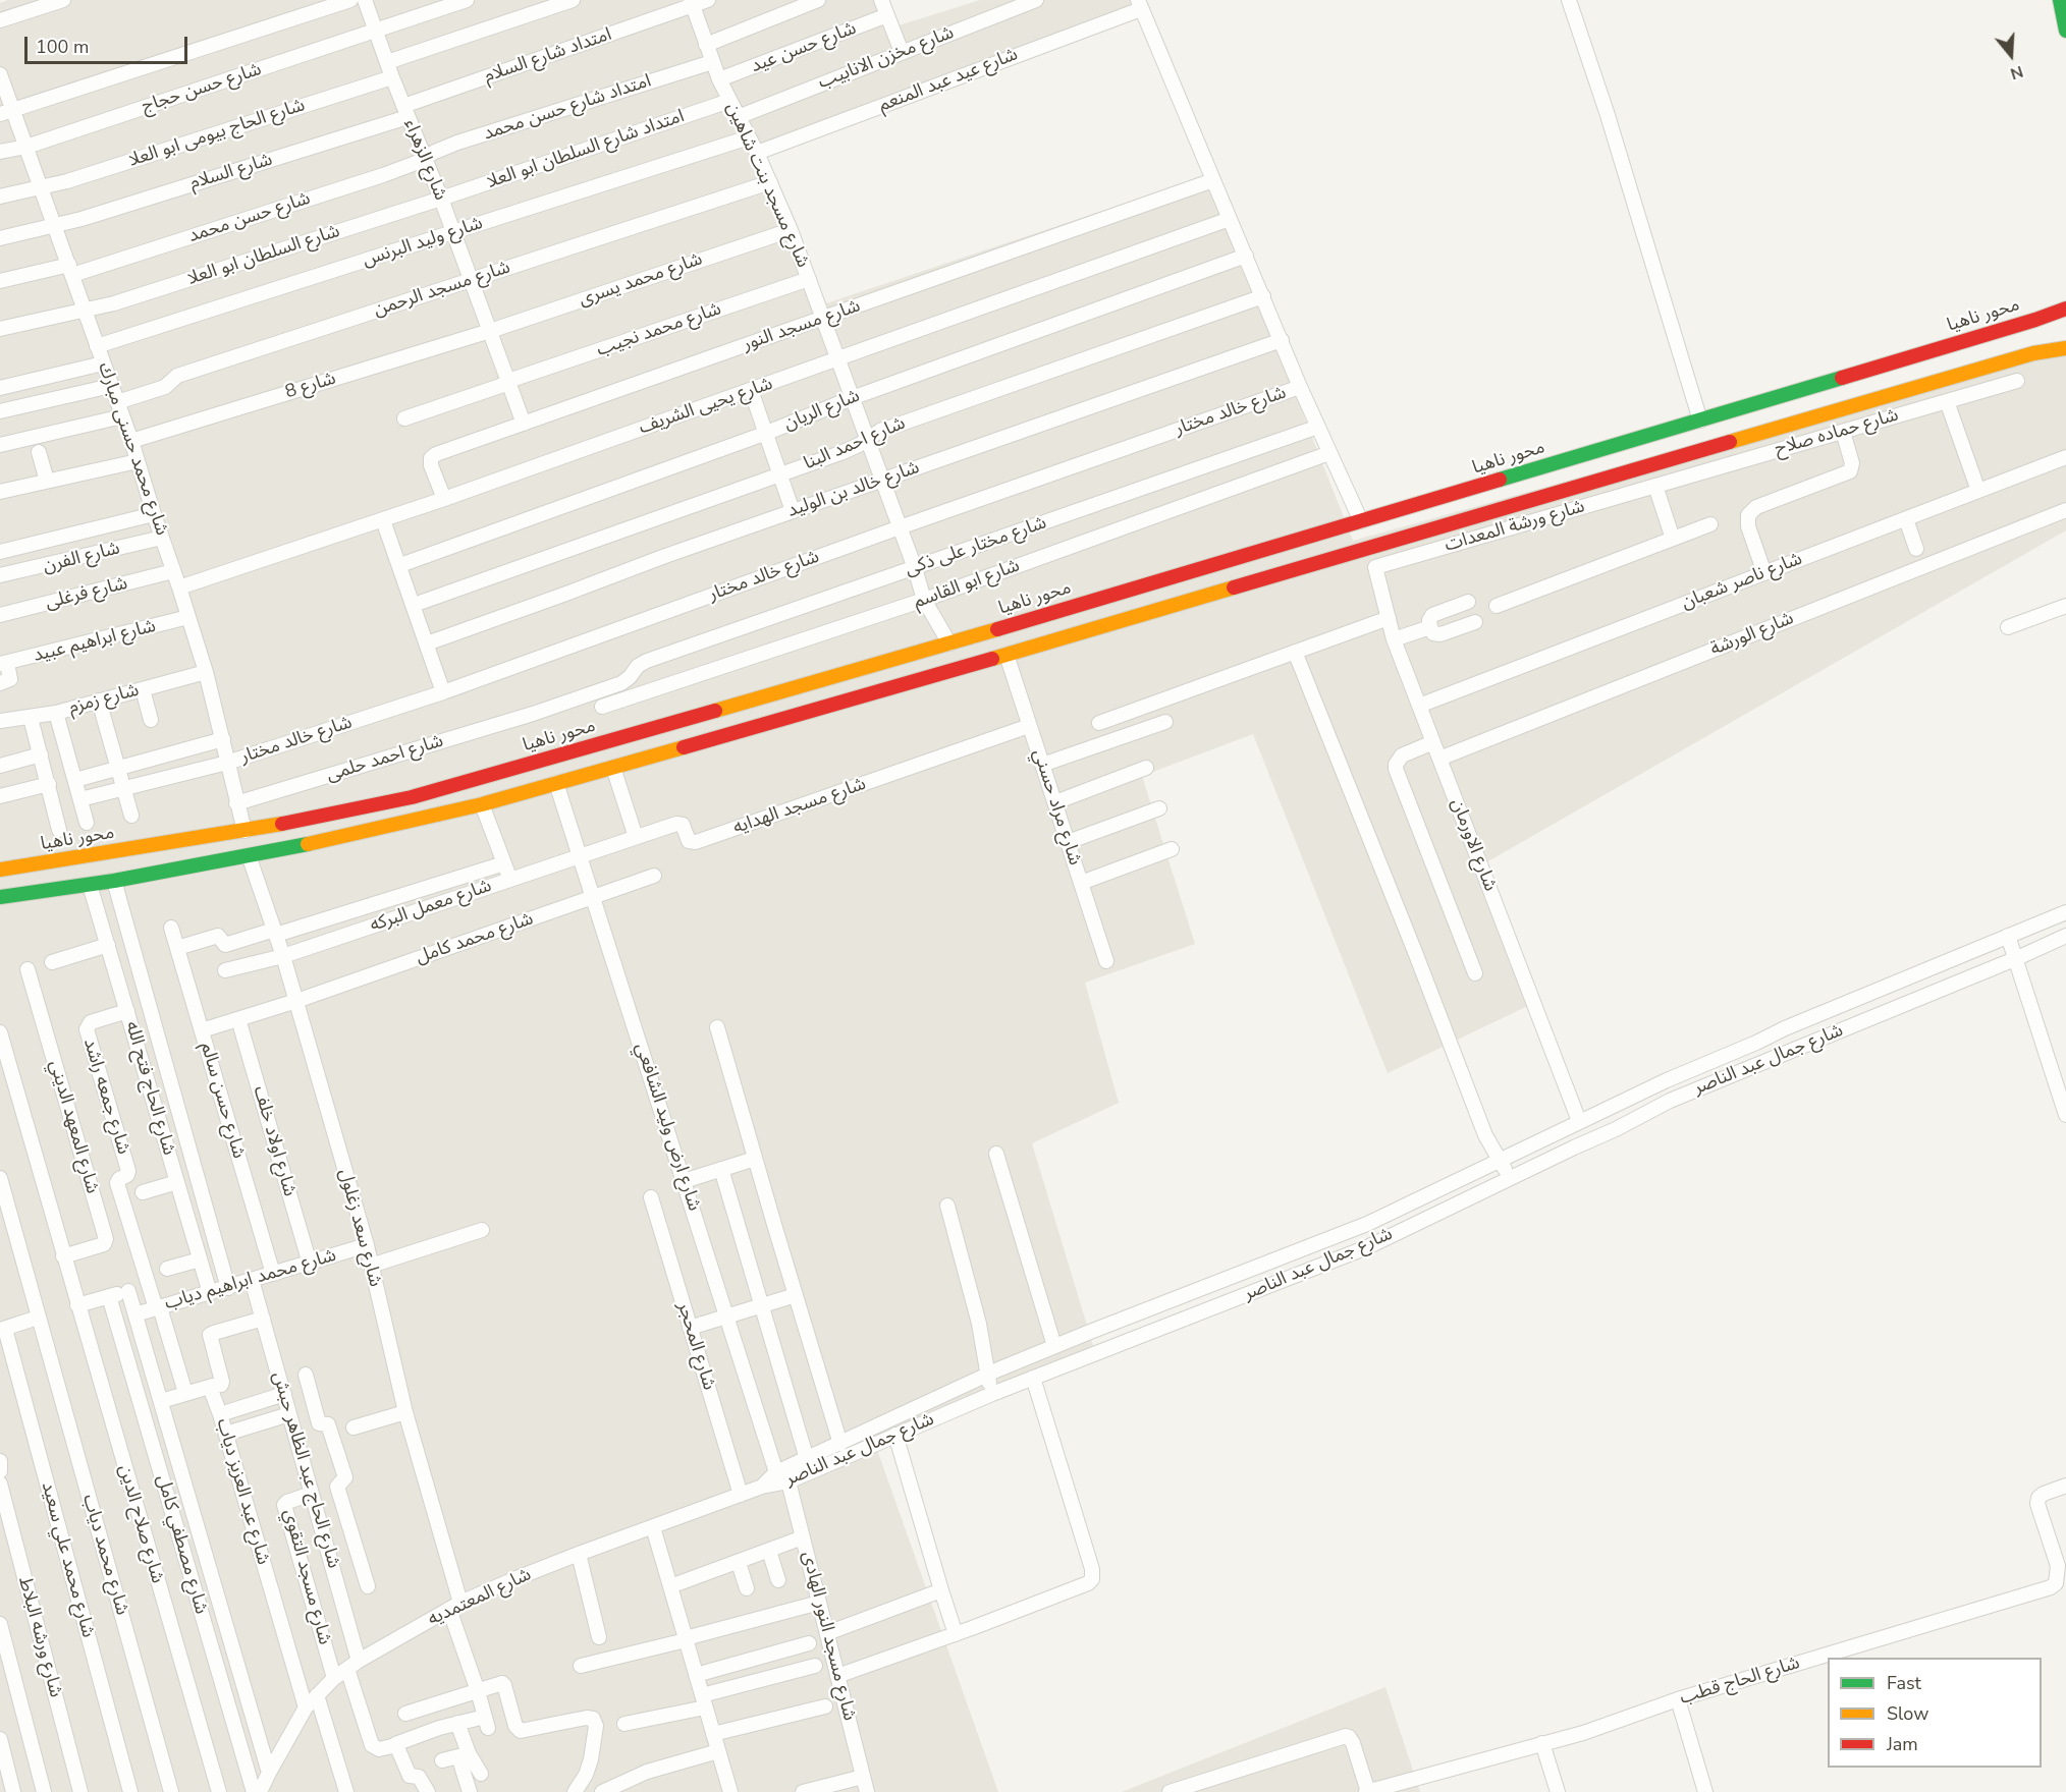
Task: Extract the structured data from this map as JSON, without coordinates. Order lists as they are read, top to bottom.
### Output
{
  "streets": {
    "main road": ["محور ناهيا"],
    "street": [
      "شارع حسن عيد",
      "امتداد شارع السلام",
      "شارع مخزن الانابيب",
      "شارع عيد عبد المنعم",
      "شارع حسن حجاج",
      "امتداد شارع حسن محمد",
      "شارع الحاج بيومى ابو العلا",
      "امتداد شارع السلطان ابو العلا",
      "شارع الزهراء",
      "شارع السلام",
      "شارع مسجد بنت شاهين",
      "شارع حسن محمد",
      "شارع وليد البرنس",
      "شارع السلطان ابو العلا",
      "شارع محمد يسرى",
      "شارع مسجد الرحمن",
      "شارع مسجد النور",
      "شارع محمد نجيب",
      "شارع 8",
      "شارع يحيى الشريف",
      "شارع الريان",
      "شارع خالد مختار",
      "شارع حماده صلاح",
      "شارع احمد البنا",
      "شارع محمد حسنى مبارك",
      "شارع خالد بن الوليد",
      "شارع ورشة المعدات",
      "شارع مختار على ذكى",
      "شارع الفرن",
      "شارع ناصر شعبان",
      "شارع ابو القاسم",
      "شارع فرغلى",
      "شارع الورشة",
      "شارع ابراهيم عبيد",
      "شارع زمزم",
      "شارع احمد حلمى",
      "شارع مسجد الهدايه",
      "شارع مراد حسني",
      "شارع الاورمان",
      "شارع معمل البركه",
      "شارع محمد كامل",
      "شارع جمال عبد الناصر",
      "شارع الحاج فتح الله",
      "شارع جمعه راشد",
      "شارع حسن سالم",
      "شارع المعهد الديني",
      "شارع ارض وليد الشافعي",
      "شارع اولاد خلف",
      "شارع سعد زغلول",
      "شارع محمد ابراهيم دياب",
      "شارع المحجر",
      "شارع الحاج عبد الظاهر حبش",
      "شارع عبد العزيز دياب",
      "شارع صلاح الدين",
      "شارع مصطفي كامل",
      "شارع محمد دياب",
      "شارع محمد علي سعيد",
      "شارع مسجد التقوي",
      "شارع المعتمديه",
      "شارع مسجد النور الهادى",
      "شارع ورشه البلاط",
      "شارع الحاج قطب"
    ]
  },
  "crossings": [
    ["شارع حسن عيد", "شارع مسجد بنت شاهين"],
    ["امتداد شارع السلام", "شارع الزهراء"],
    ["امتداد شارع السلام", "شارع السلام"],
    ["امتداد شارع السلام", "شارع مسجد بنت شاهين"],
    ["شارع مخزن الانابيب", "شارع مسجد بنت شاهين"],
    ["شارع عيد عبد المنعم", "شارع مسجد بنت شاهين"],
    ["شارع حسن حجاج", "شارع الزهراء"],
    ["شارع حسن حجاج", "شارع محمد حسنى مبارك"],
    ["امتداد شارع حسن محمد", "شارع الزهراء"],
    ["امتداد شارع حسن محمد", "شارع مسجد بنت شاهين"],
    ["امتداد شارع حسن محمد", "شارع حسن محمد"],
    ["شارع الحاج بيومى ابو العلا", "شارع الزهراء"],
    ["شارع الحاج بيومى ابو العلا", "شارع محمد حسنى مبارك"],
    ["امتداد شارع السلطان ابو العلا", "شارع الزهراء"],
    ["امتداد شارع السلطان ابو العلا", "شارع مسجد بنت شاهين"],
    ["امتداد شارع السلطان ابو العلا", "شارع السلطان ابو العلا"],
    ["شارع الزهراء", "شارع السلام"],
    ["شارع الزهراء", "شارع حسن محمد"],
    ["شارع الزهراء", "شارع وليد البرنس"],
    ["شارع الزهراء", "شارع السلطان ابو العلا"],
    ["شارع الزهراء", "شارع محمد يسرى"],
    ["شارع الزهراء", "شارع مسجد الرحمن"],
    ["شارع الزهراء", "شارع مسجد النور"],
    ["شارع الزهراء", "شارع محمد نجيب"],
    ["شارع الزهراء", "شارع 8"],
    ["شارع السلام", "شارع محمد حسنى مبارك"],
    ["شارع مسجد بنت شاهين", "شارع وليد البرنس"],
    ["شارع مسجد بنت شاهين", "شارع محمد يسرى"],
    ["شارع مسجد بنت شاهين", "شارع مسجد الرحمن"],
    ["شارع مسجد بنت شاهين", "محور ناهيا"],
    ["شارع مسجد بنت شاهين", "شارع مسجد النور"],
    ["شارع مسجد بنت شاهين", "شارع محمد نجيب"],
    ["شارع مسجد بنت شاهين", "شارع يحيى الشريف"],
    ["شارع مسجد بنت شاهين", "شارع الريان"],
    ["شارع مسجد بنت شاهين", "شارع خالد مختار"],
    ["شارع مسجد بنت شاهين", "شارع احمد البنا"],
    ["شارع مسجد بنت شاهين", "شارع خالد بن الوليد"],
    ["شارع مسجد بنت شاهين", "شارع مختار على ذكى"],
    ["شارع مسجد بنت شاهين", "شارع ابو القاسم"],
    ["شارع حسن محمد", "شارع محمد حسنى مبارك"],
    ["شارع وليد البرنس", "شارع محمد حسنى مبارك"],
    ["شارع السلطان ابو العلا", "شارع محمد حسنى مبارك"],
    ["شارع محمد يسرى", "شارع 8"],
    ["شارع مسجد الرحمن", "شارع محمد حسنى مبارك"],
    ["محور ناهيا", "شارع محمد حسنى مبارك"],
    ["شارع مسجد النور", "شارع يحيى الشريف"],
    ["شارع 8", "شارع محمد حسنى مبارك"],
    ["شارع يحيى الشريف", "شارع محمد حسنى مبارك"],
    ["شارع خالد مختار", "شارع محمد حسنى مبارك"],
    ["شارع حماده صلاح", "شارع ورشة المعدات"],
    ["شارع محمد حسنى مبارك", "شارع الفرن"],
    ["شارع محمد حسنى مبارك", "شارع فرغلى"],
    ["شارع محمد حسنى مبارك", "شارع ابراهيم عبيد"],
    ["شارع محمد حسنى مبارك", "شارع زمزم"],
    ["شارع محمد حسنى مبارك", "شارع احمد حلمى"],
    ["شارع ورشة المعدات", "شارع الاورمان"],
    ["شارع مختار على ذكى", "شارع احمد حلمى"],
    ["شارع ناصر شعبان", "شارع الاورمان"],
    ["شارع الورشة", "شارع الاورمان"],
    ["شارع مسجد الهدايه", "شارع مراد حسني"],
    ["شارع مسجد الهدايه", "شارع معمل البركه"],
    ["شارع مسجد الهدايه", "شارع ارض وليد الشافعي"],
    ["شارع الاورمان", "شارع جمال عبد الناصر"],
    ["شارع معمل البركه", "شارع ارض وليد الشافعي"],
    ["شارع معمل البركه", "شارع سعد زغلول"],
    ["شارع محمد كامل", "شارع حسن سالم"],
    ["شارع محمد كامل", "شارع ارض وليد الشافعي"],
    ["شارع محمد كامل", "شارع اولاد خلف"],
    ["شارع محمد كامل", "شارع سعد زغلول"],
    ["شارع جمال عبد الناصر", "شارع ارض وليد الشافعي"],
    ["شارع جمال عبد الناصر", "شارع المعتمديه"],
    ["شارع جمال عبد الناصر", "شارع مسجد النور الهادى"],
    ["شارع الحاج فتح الله", "شارع جمعه راشد"],
    ["شارع الحاج فتح الله", "شارع محمد ابراهيم دياب"],
    ["شارع جمعه راشد", "شارع محمد ابراهيم دياب"],
    ["شارع حسن سالم", "شارع محمد ابراهيم دياب"],
    ["شارع المعهد الديني", "شارع صلاح الدين"],
    ["شارع اولاد خلف", "شارع محمد ابراهيم دياب"],
    ["شارع سعد زغلول", "شارع محمد ابراهيم دياب"],
    ["شارع سعد زغلول", "شارع المعتمديه"],
    ["شارع محمد ابراهيم دياب", "شارع الحاج عبد الظاهر حبش"],
    ["شارع المحجر", "شارع المعتمديه"],
    ["شارع الحاج عبد الظاهر حبش", "شارع عبد العزيز دياب"],
    ["شارع الحاج عبد الظاهر حبش", "شارع مسجد التقوي"],
    ["شارع الحاج عبد الظاهر حبش", "شارع المعتمديه"],
    ["شارع عبد العزيز دياب", "شارع المعتمديه"],
    ["شارع مسجد التقوي", "شارع المعتمديه"]
  ],
  "legend": ["Fast", "Slow", "Jam"],
  "scale_bar": "100 m",
  "north": "bottom"
}
